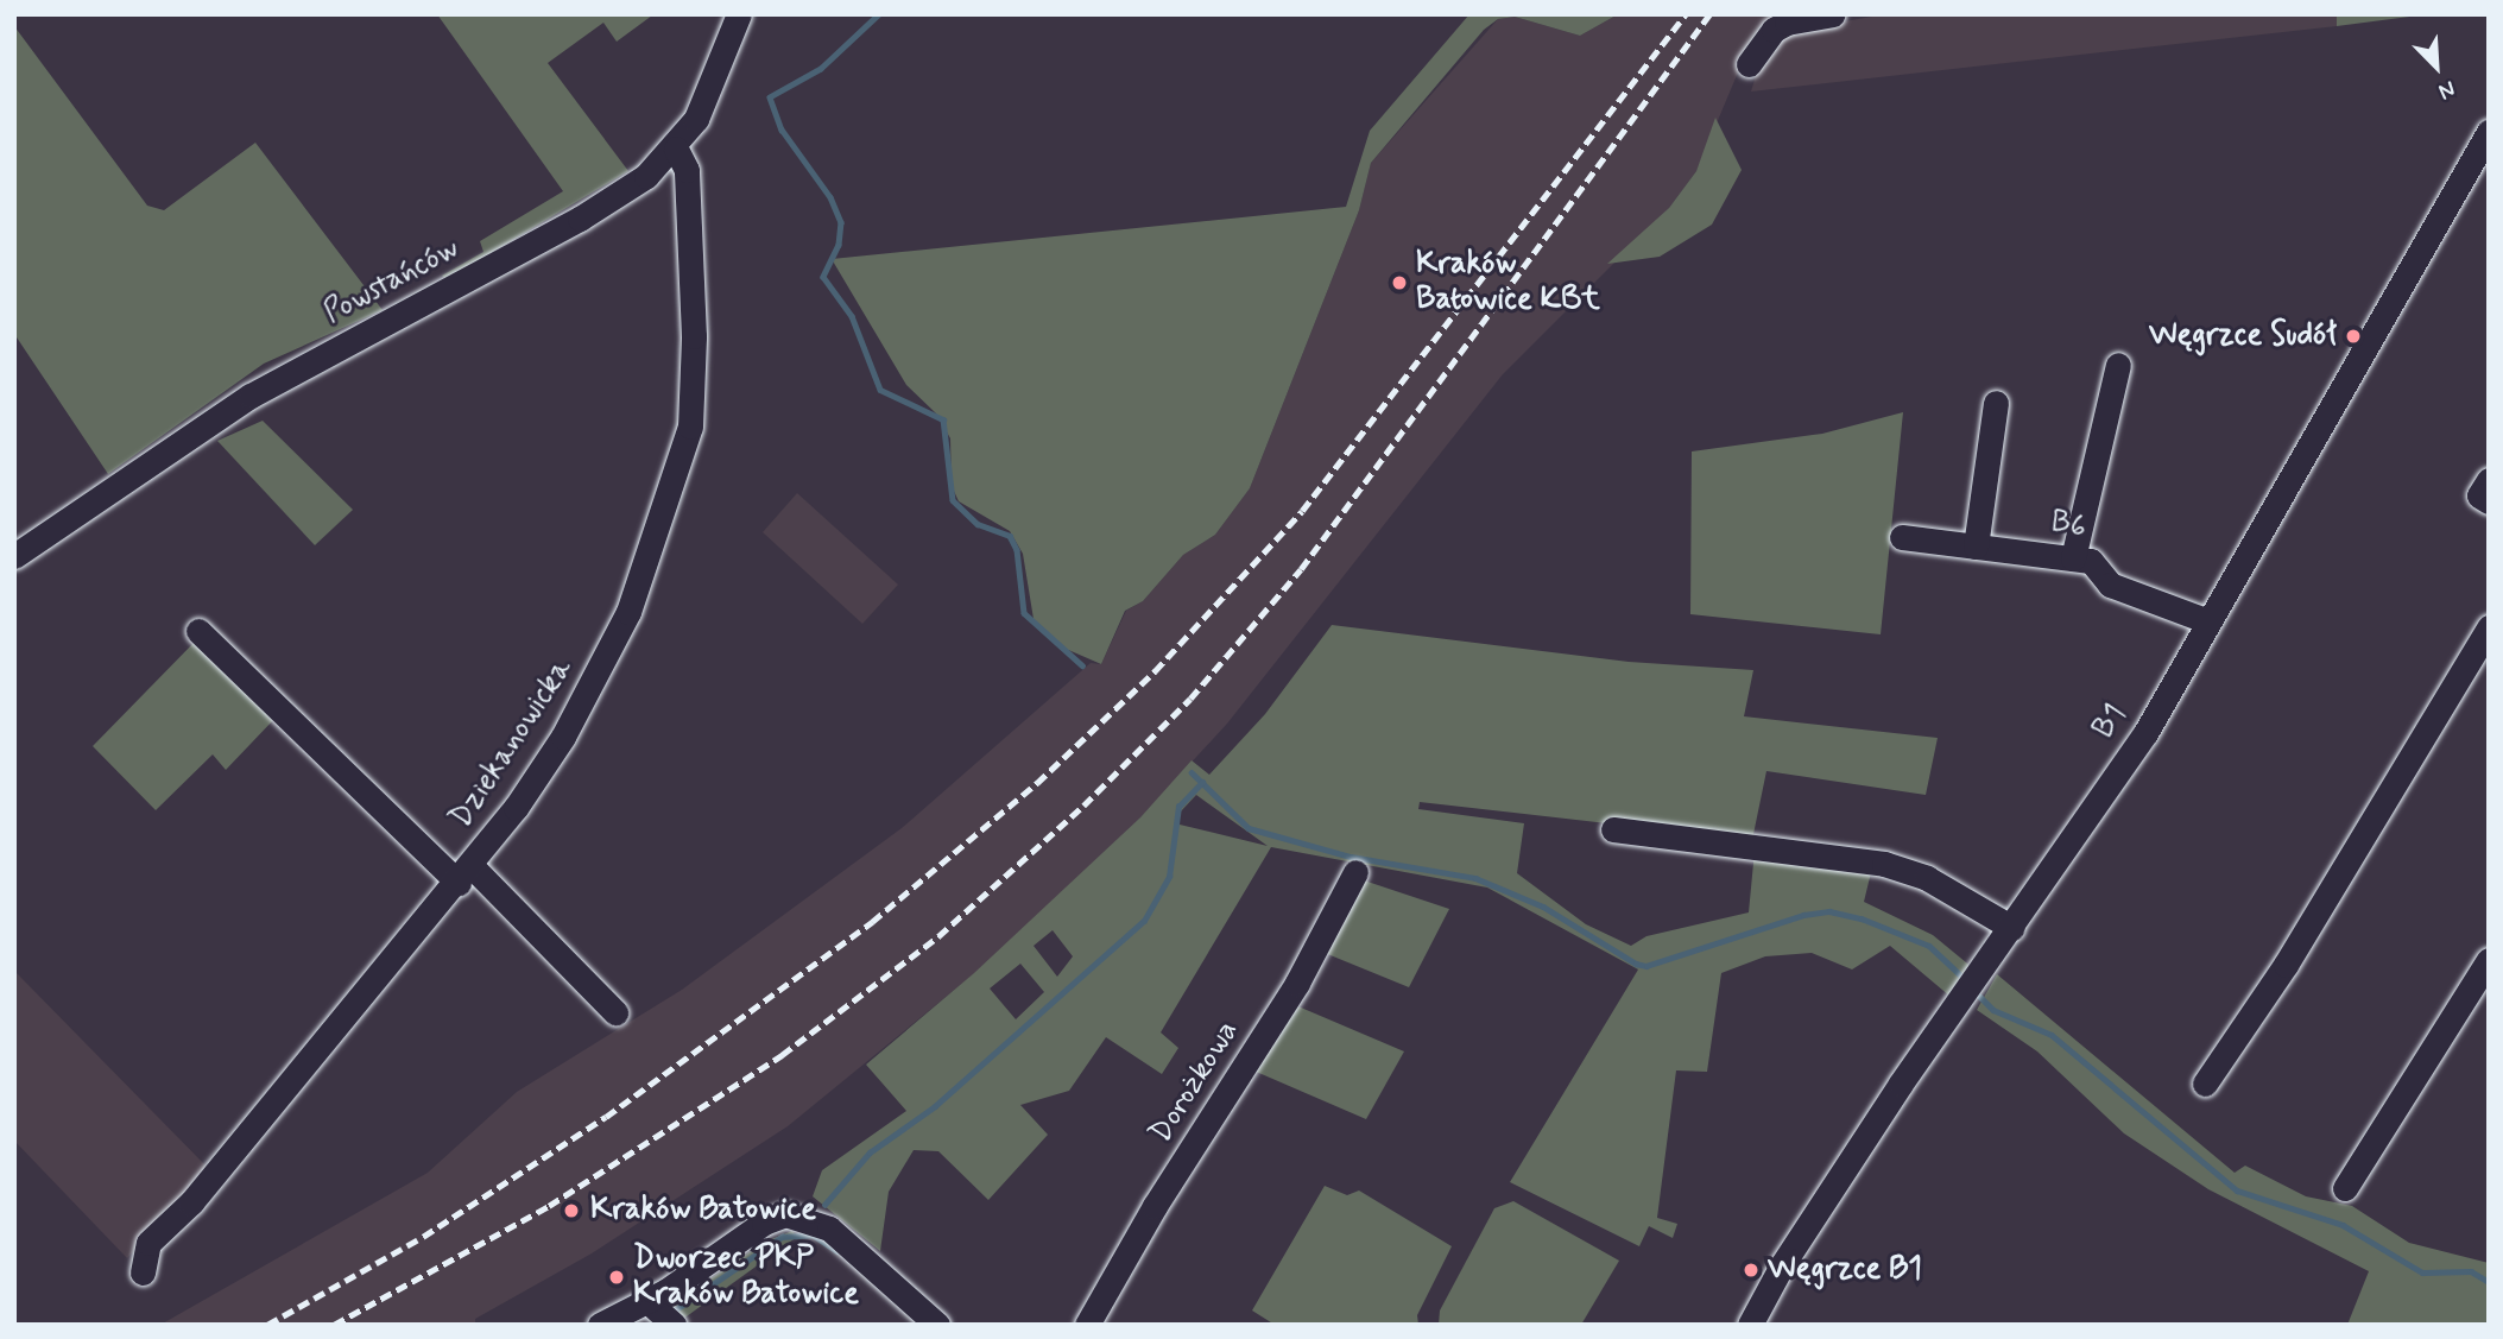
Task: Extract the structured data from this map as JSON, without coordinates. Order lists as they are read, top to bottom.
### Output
{
  "streets": {
    "street": [
      "Powstańców",
      "B6",
      "B1",
      "Dziekanowicka",
      "Dorożkowa"
    ]
  },
  "crossings": [
    ["Powstańców", "Dziekanowicka"],
    ["B6", "B1"]
  ],
  "places": [
    "Kraków Batowice KBt",
    "Węgrzce Sudół",
    "Kraków Batowice",
    "Węgrzce B1",
    "Dworzec PKP Kraków Batowice"
  ],
  "north": "bottom right"
}
